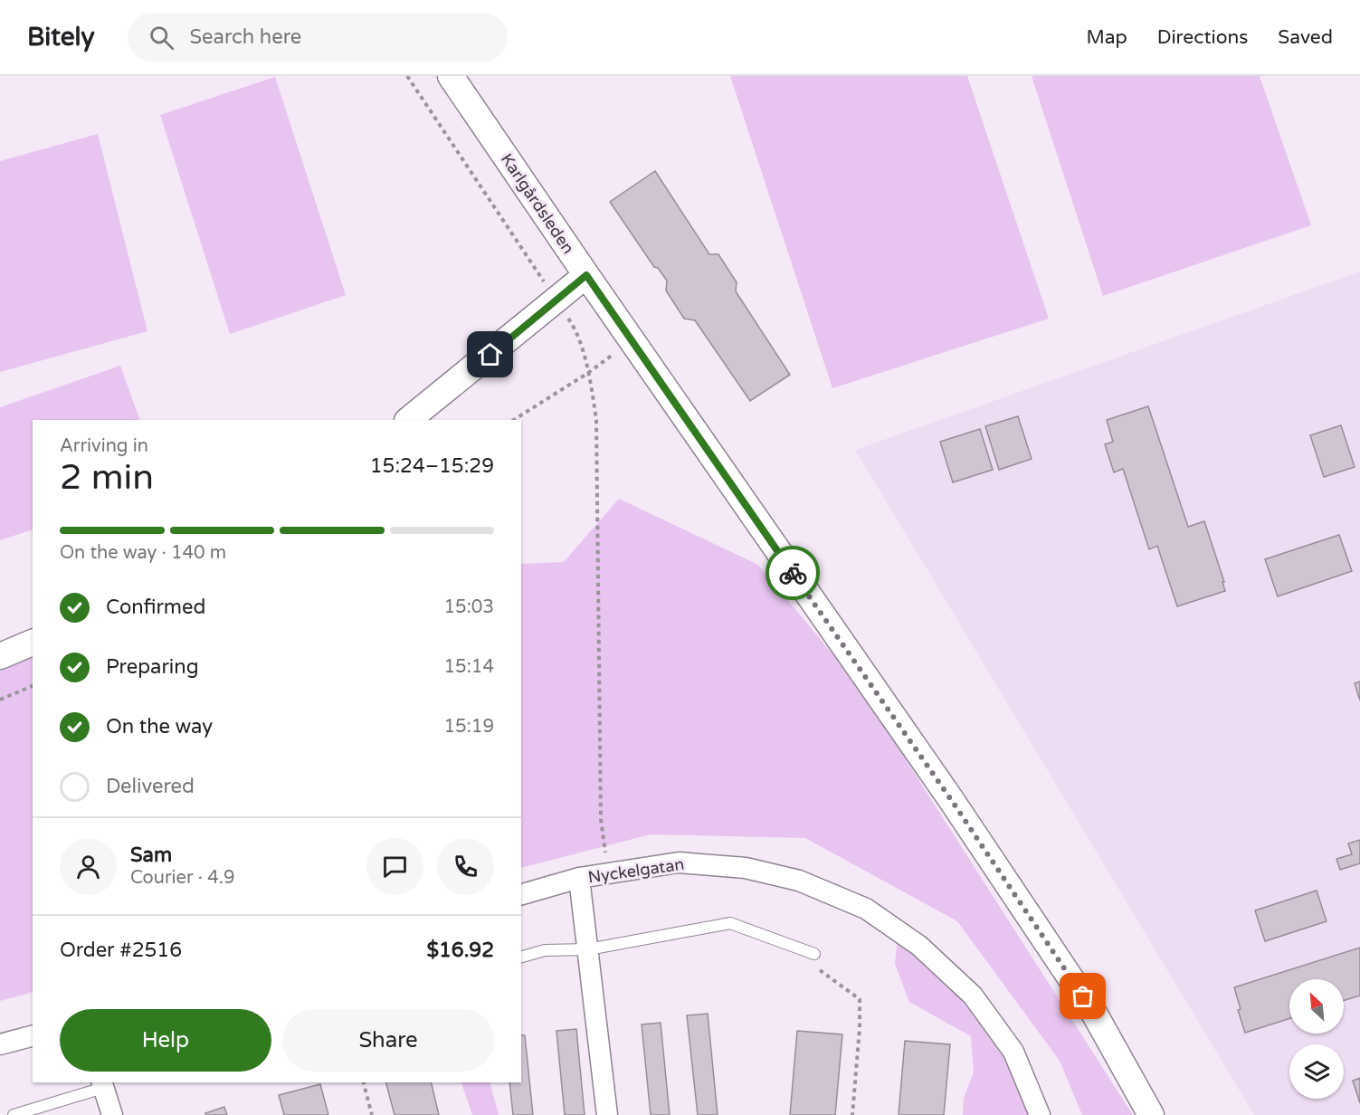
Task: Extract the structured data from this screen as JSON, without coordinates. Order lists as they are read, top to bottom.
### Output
{
  "streets": {
    "street": ["Karlgårdsleden", "Nyckelgatan"]
  },
  "north": "top left",
  "page": {
    "header": "Bitely",
    "search": "Search here",
    "nav": ["Map", "Directions", "Saved"],
    "heading": ["2 min", "Arriving in", "15:24–15:29"],
    "panel": [
      "Sam",
      "Courier · 4.9",
      "Order #2516",
      "$16.92"
    ],
    "bar": "On the way · 140 m",
    "list": [
      ["Confirmed", "15:03"],
      ["Preparing", "15:14"],
      ["On the way", "15:19"],
      "Delivered"
    ],
    "buttons": ["Help", "Share"]
  }
}
